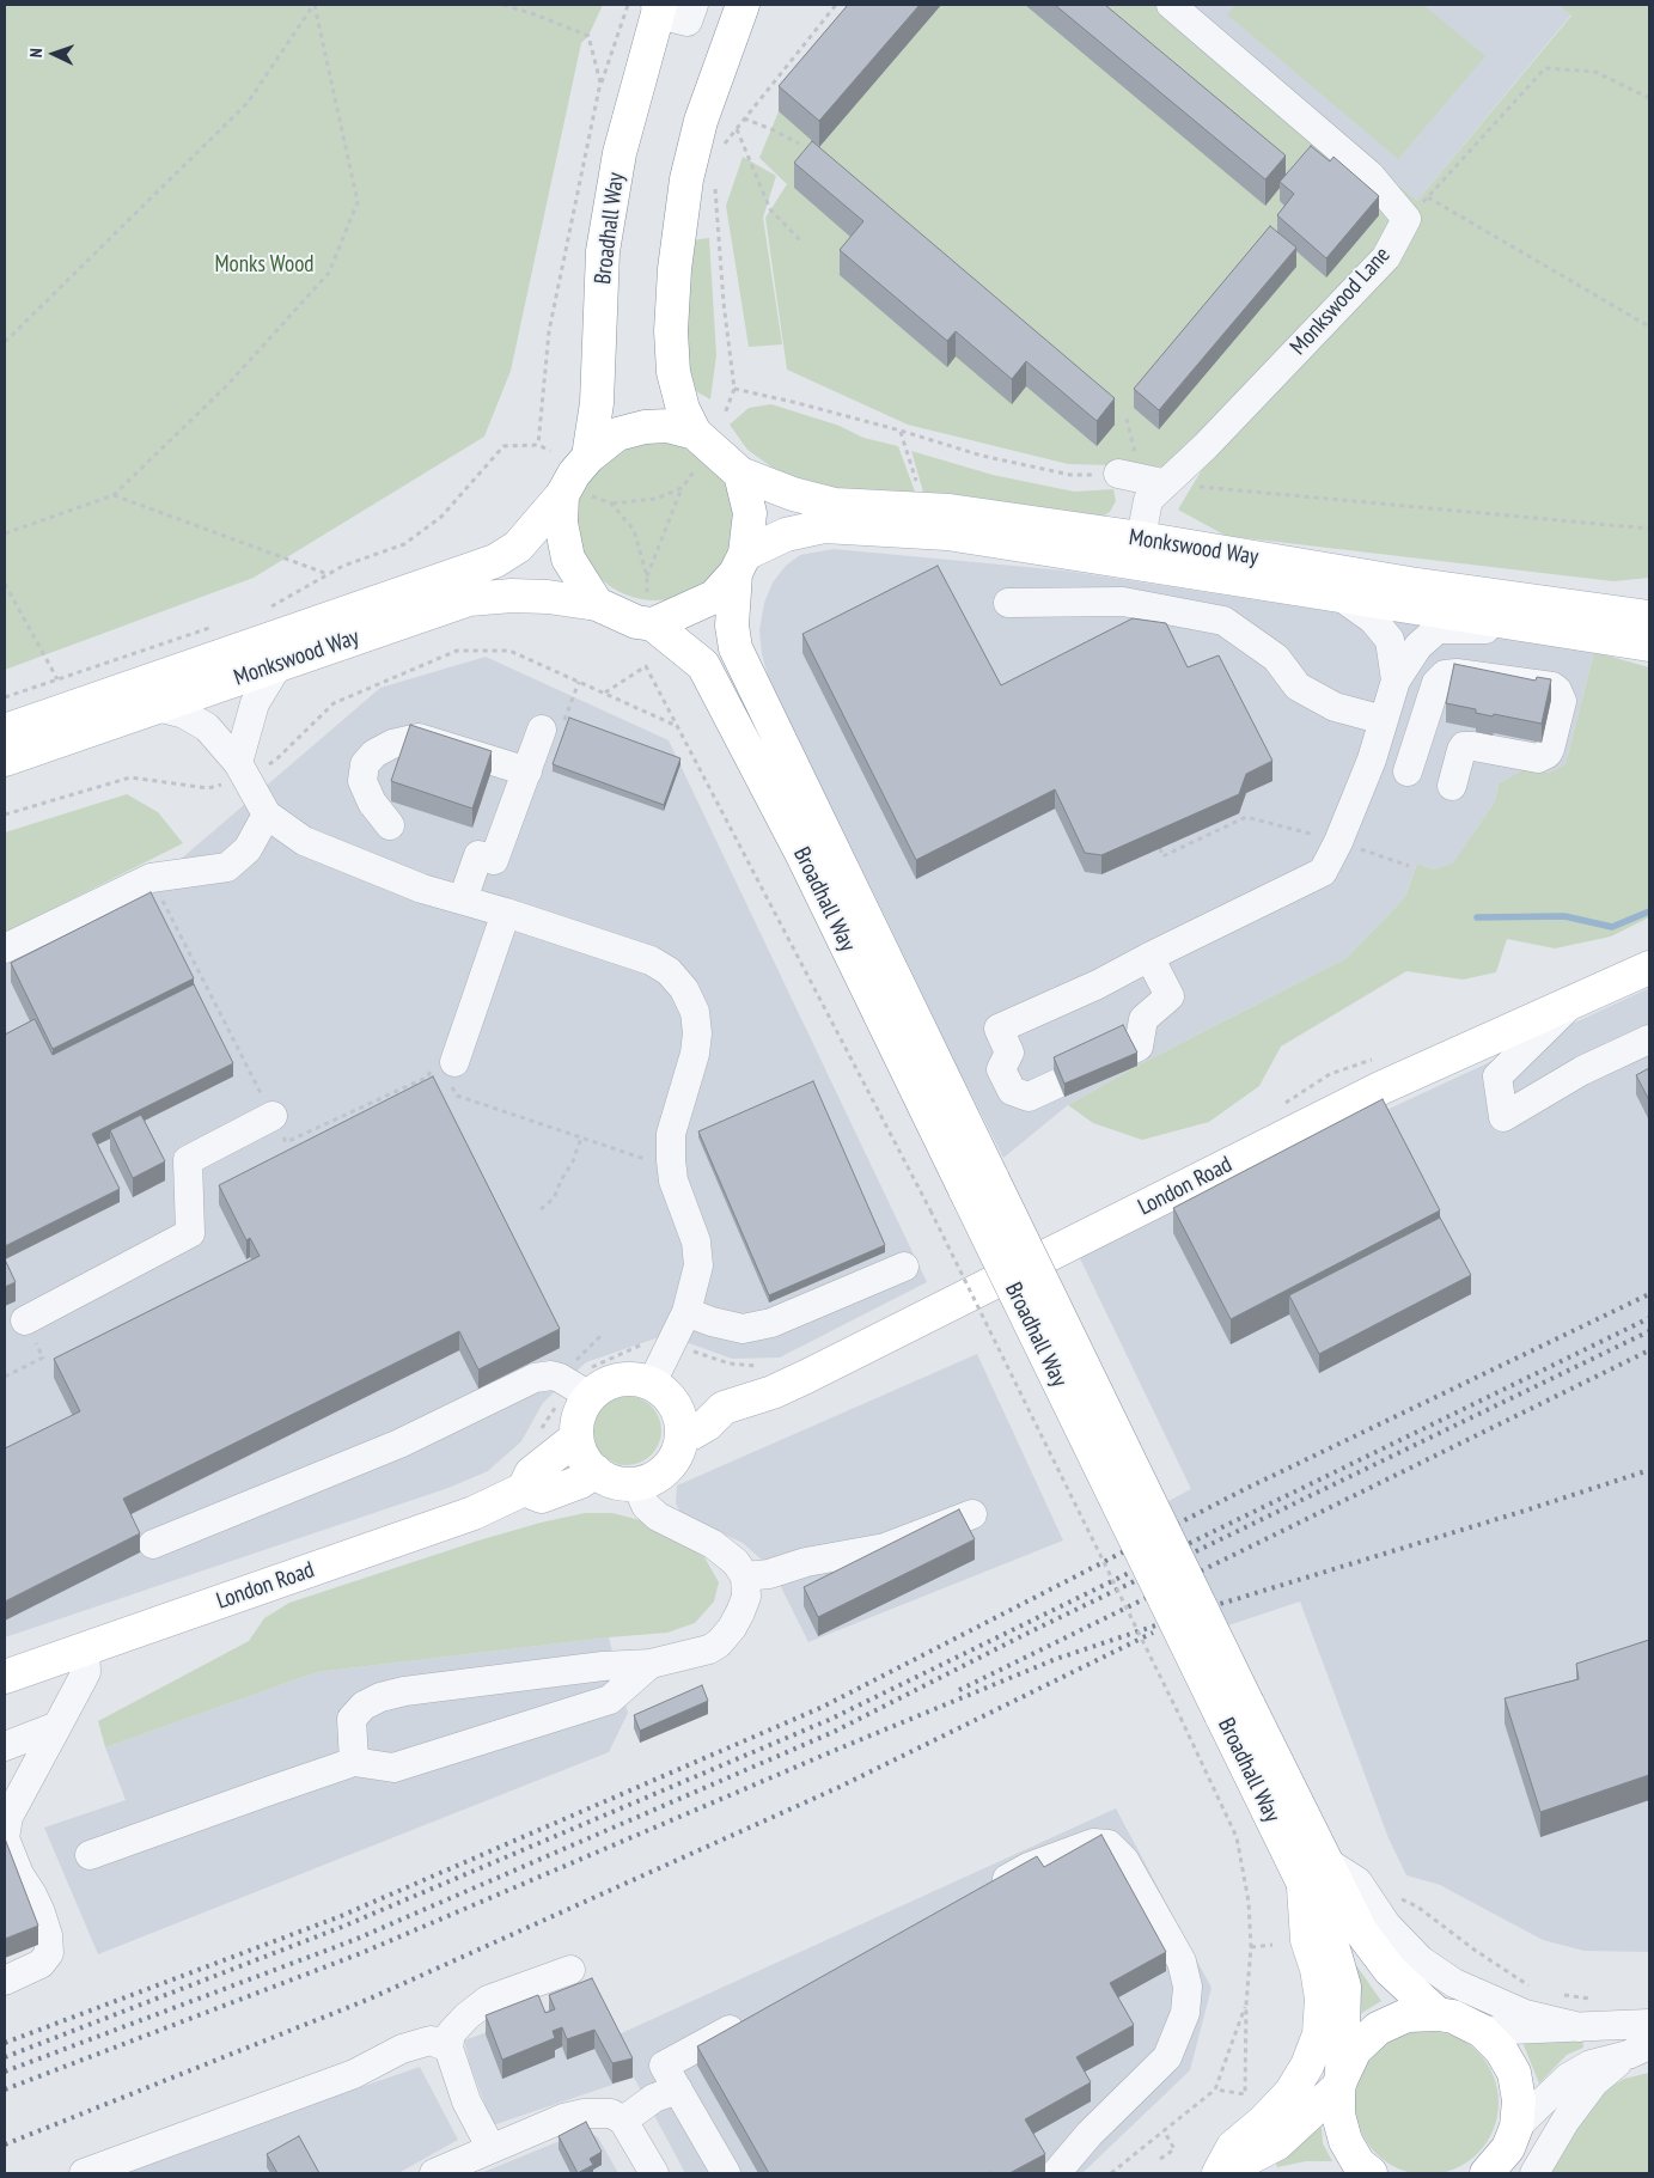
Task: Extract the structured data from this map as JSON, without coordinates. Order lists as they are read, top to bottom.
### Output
{
  "streets": {
    "main road": ["Broadhall Way", "Monkswood Way", "London Road"],
    "street": ["Monkswood Lane"]
  },
  "crossings": [
    ["Broadhall Way", "Monkswood Way"],
    ["Monkswood Lane", "Monkswood Way"]
  ],
  "parks": ["Monks Wood"],
  "north": "left"
}
